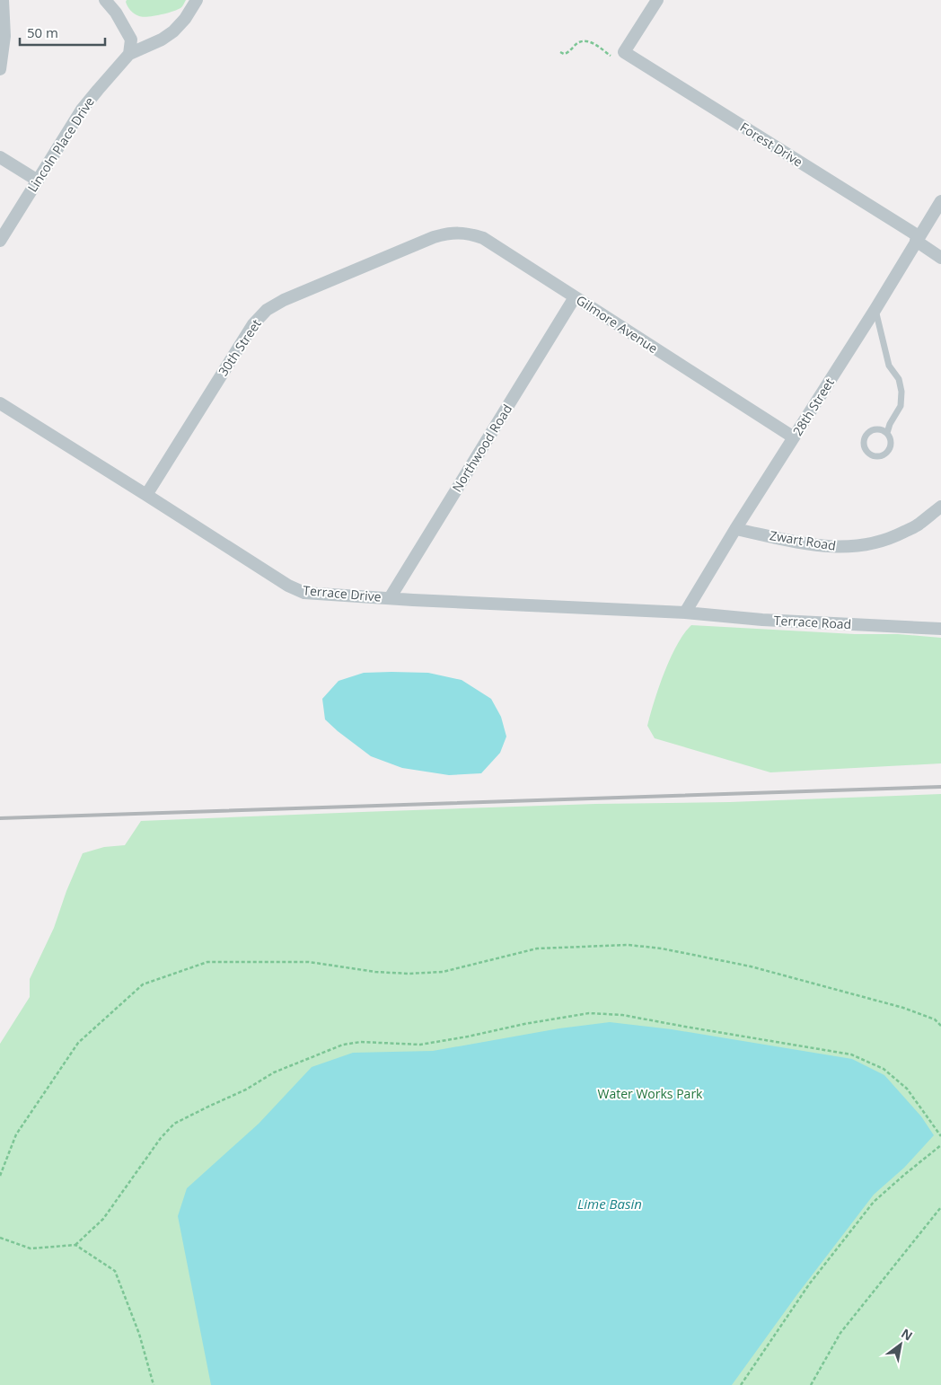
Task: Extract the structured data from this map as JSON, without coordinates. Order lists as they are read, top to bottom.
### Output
{
  "streets": {
    "street": [
      "Lincoln Place Drive",
      "Forest Drive",
      "Gilmore Avenue",
      "30th Street",
      "28th Street",
      "Northwood Road",
      "Zwart Road",
      "Terrace Drive",
      "Terrace Road"
    ]
  },
  "crossings": [
    ["Forest Drive", "28th Street"],
    ["Gilmore Avenue", "30th Street"],
    ["Gilmore Avenue", "28th Street"],
    ["Gilmore Avenue", "Northwood Road"],
    ["30th Street", "Terrace Drive"],
    ["28th Street", "Zwart Road"],
    ["28th Street", "Terrace Drive"],
    ["28th Street", "Terrace Road"],
    ["Northwood Road", "Terrace Drive"],
    ["Terrace Drive", "Terrace Road"]
  ],
  "water": ["Lime Basin"],
  "parks": ["Water Works Park"],
  "scale_bar": "50 m",
  "north": "top right"
}
